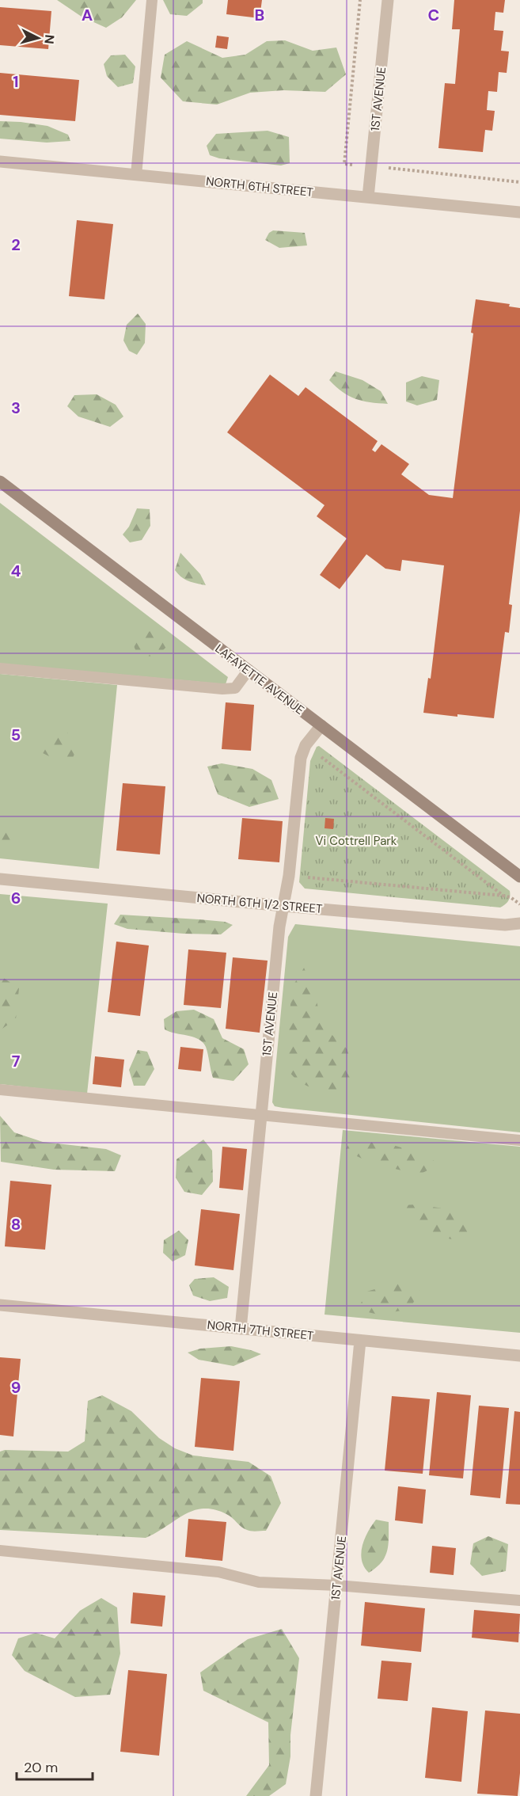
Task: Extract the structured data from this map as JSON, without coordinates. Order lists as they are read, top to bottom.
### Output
{
  "streets": {
    "street": [
      "1ST AVENUE",
      "NORTH 6TH STREET",
      "LAFAYETTE AVENUE",
      "NORTH 6TH 1/2 STREET",
      "NORTH 7TH STREET"
    ]
  },
  "crossings": [
    ["1ST AVENUE", "NORTH 6TH STREET"],
    ["1ST AVENUE", "LAFAYETTE AVENUE"],
    ["1ST AVENUE", "NORTH 6TH 1/2 STREET"],
    ["1ST AVENUE", "NORTH 7TH STREET"]
  ],
  "parks": ["Vi Cottrell Park"],
  "scale_bar": "20 m",
  "north": "right",
  "grid": {
    "columns": ["A", "B", "C"],
    "rows": [
      "1",
      "2",
      "3",
      "4",
      "5",
      "6",
      "7",
      "8",
      "9"
    ]
  }
}
